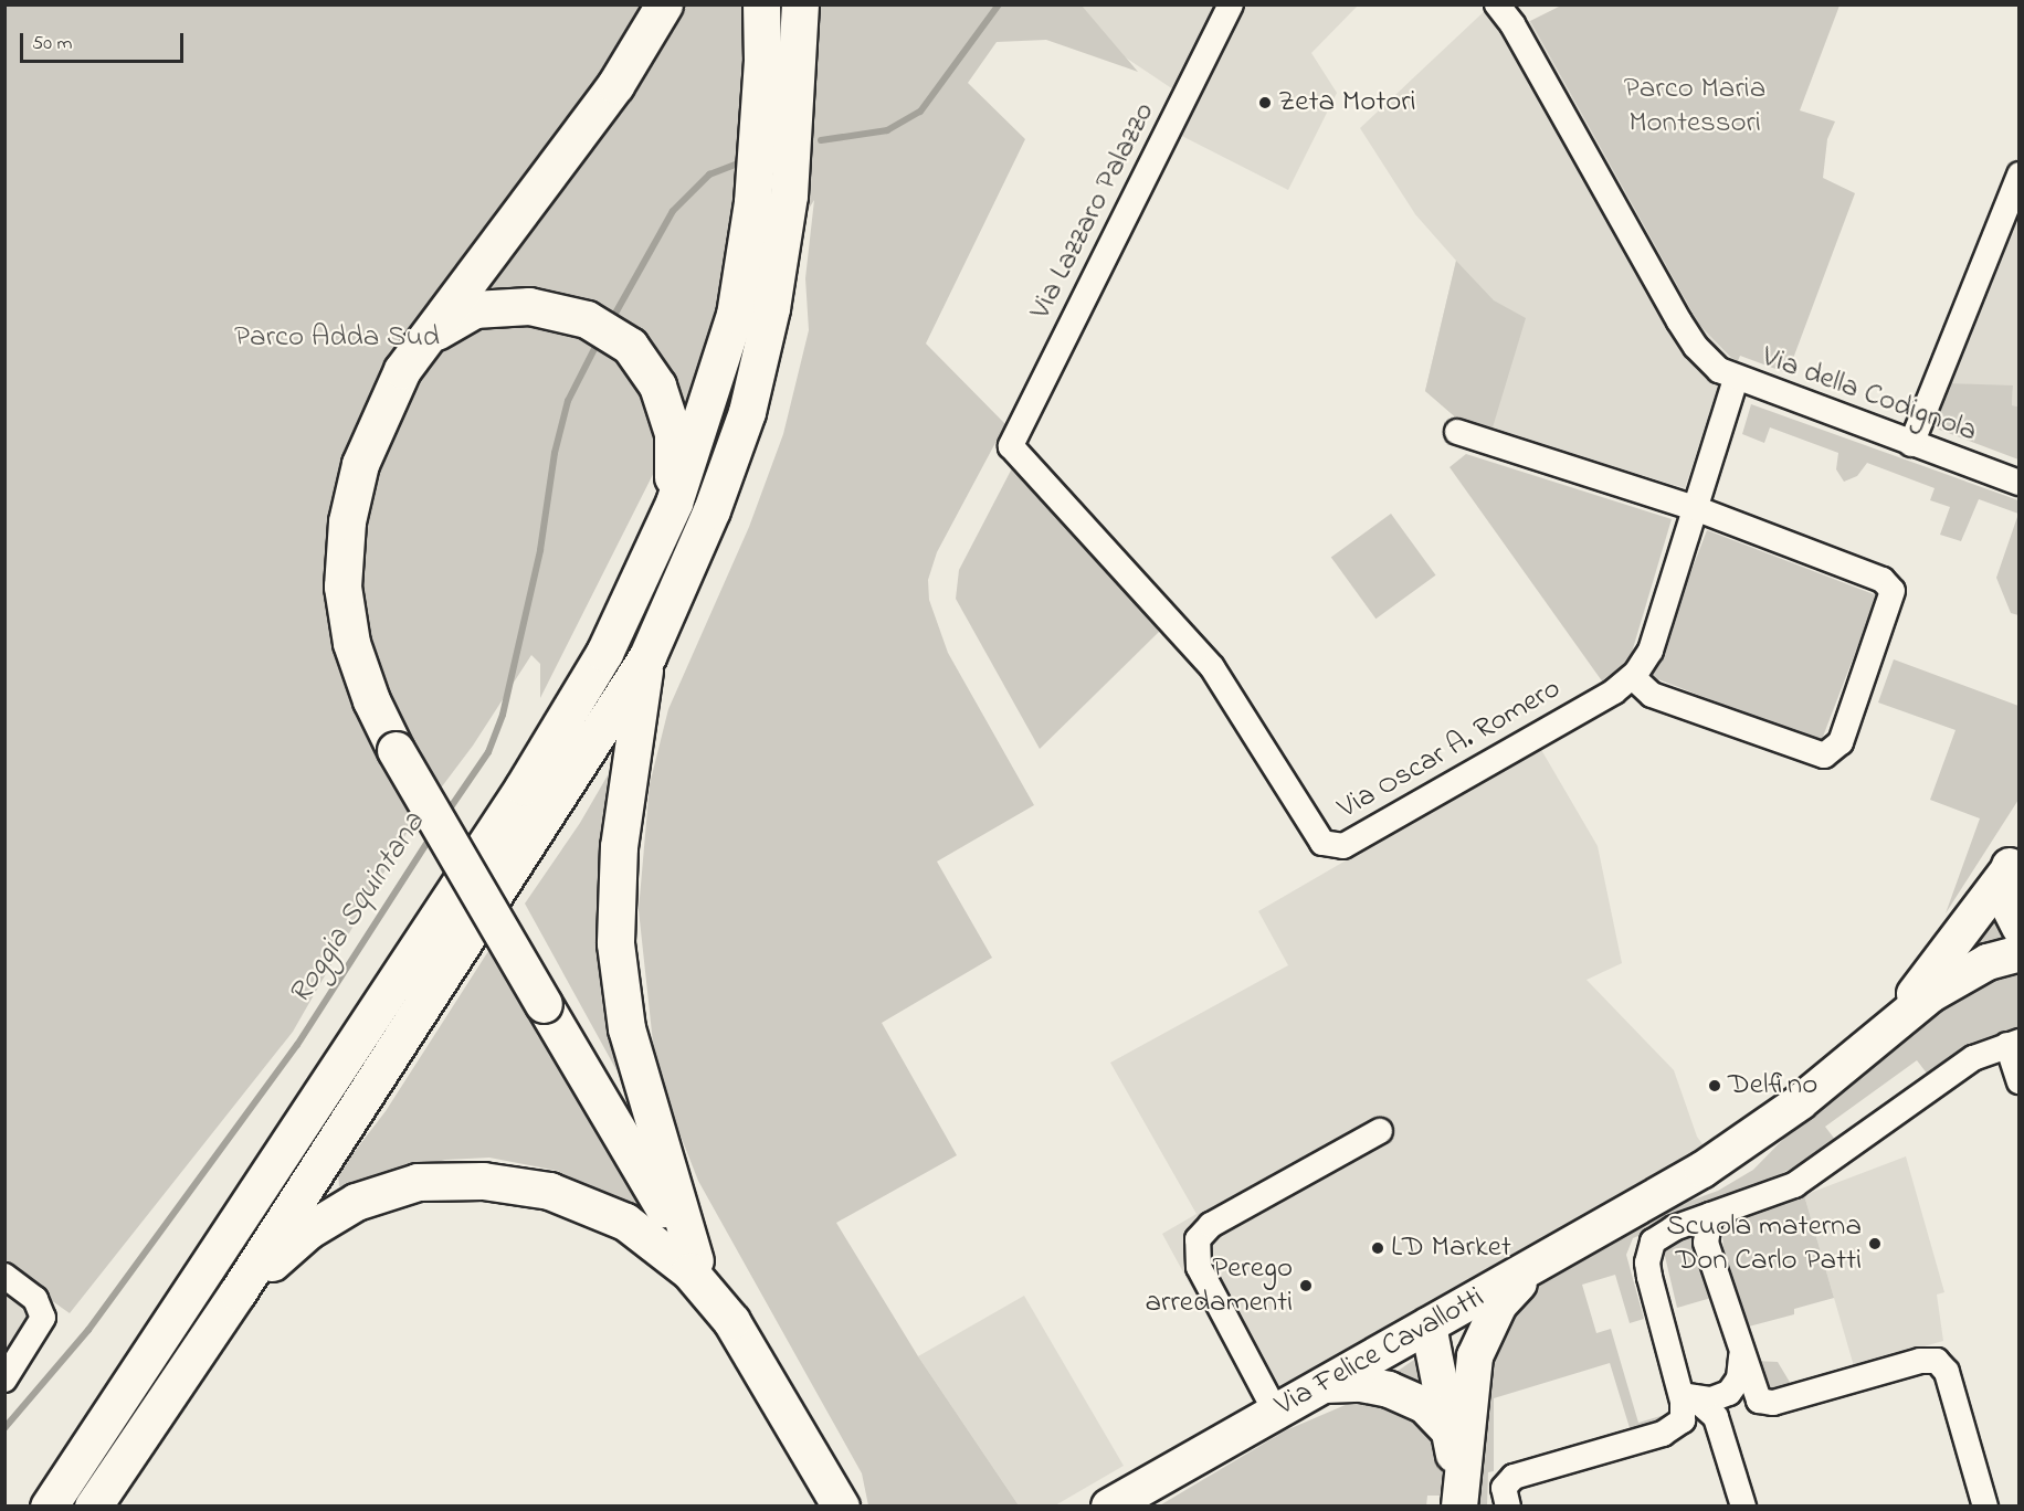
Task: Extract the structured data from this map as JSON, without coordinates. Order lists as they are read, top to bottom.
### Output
{
  "streets": {
    "street": [
      "Via Lazzaro Palazzo",
      "Via della Codignola",
      "Via Oscar A. Romero",
      "Via Felice Cavallotti"
    ]
  },
  "crossings": [
    ["Via Lazzaro Palazzo", "Via Oscar A. Romero"],
    ["Via della Codignola", "Via Oscar A. Romero"]
  ],
  "water": ["Roggia Squintana"],
  "parks": ["Parco Maria Montessori", "Parco Adda Sud"],
  "places": [
    "Zeta Motori",
    "Delfino",
    "Scuola materna Don Carlo Patti",
    "LD Market",
    "Perego arredamenti"
  ],
  "scale_bar": "50 m"
}
